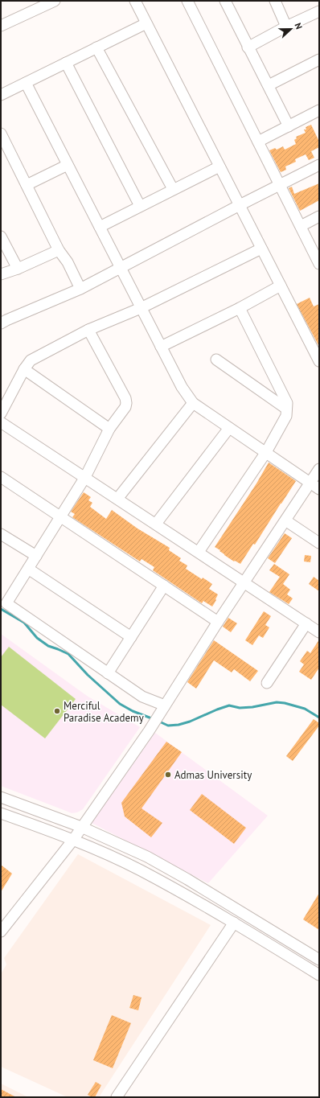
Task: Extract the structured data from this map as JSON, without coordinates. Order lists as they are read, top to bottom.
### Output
{
  "places": ["Merciful Paradise Academy", "Admas University"],
  "north": "right"
}
